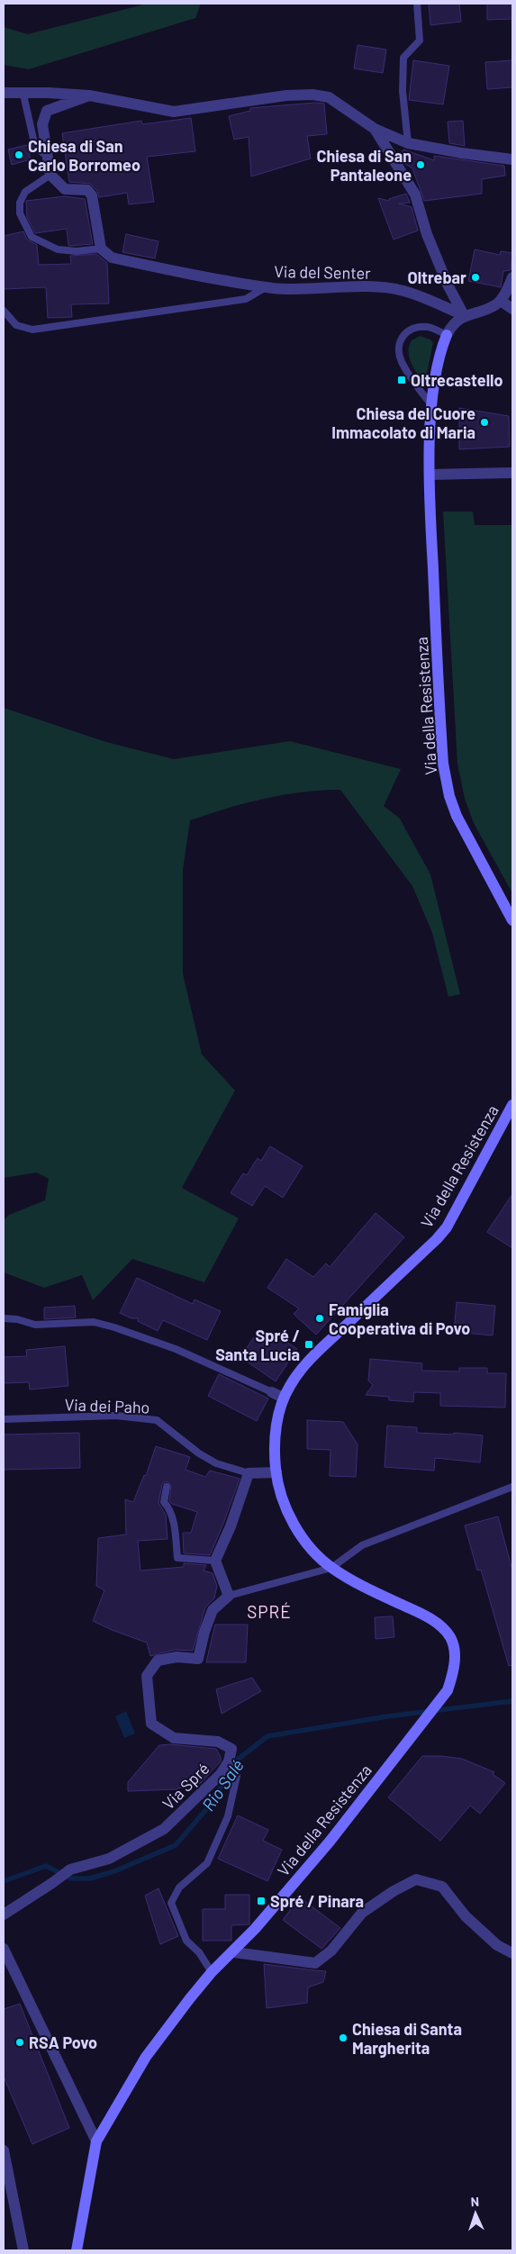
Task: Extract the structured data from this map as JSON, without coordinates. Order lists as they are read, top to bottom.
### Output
{
  "streets": {
    "street": ["Via del Senter", "Via della Resistenza", "Via Spré"],
    "lane": ["Via dei Paho"]
  },
  "districts": ["SPRÉ"],
  "water": ["Rio Salé"],
  "places": {
    "other": [
      "Chiesa di San Carlo Borromeo",
      "Chiesa di San Pantaleone",
      "Oltrebar",
      "Chiesa del Cuore Immacolato di Maria",
      "Famiglia Cooperativa di Povo",
      "Chiesa di Santa Margherita",
      "RSA Povo"
    ],
    "transit": ["Oltrecastello", "Spré / Santa Lucia", "Spré / Pinara"]
  },
  "north": "top"
}
